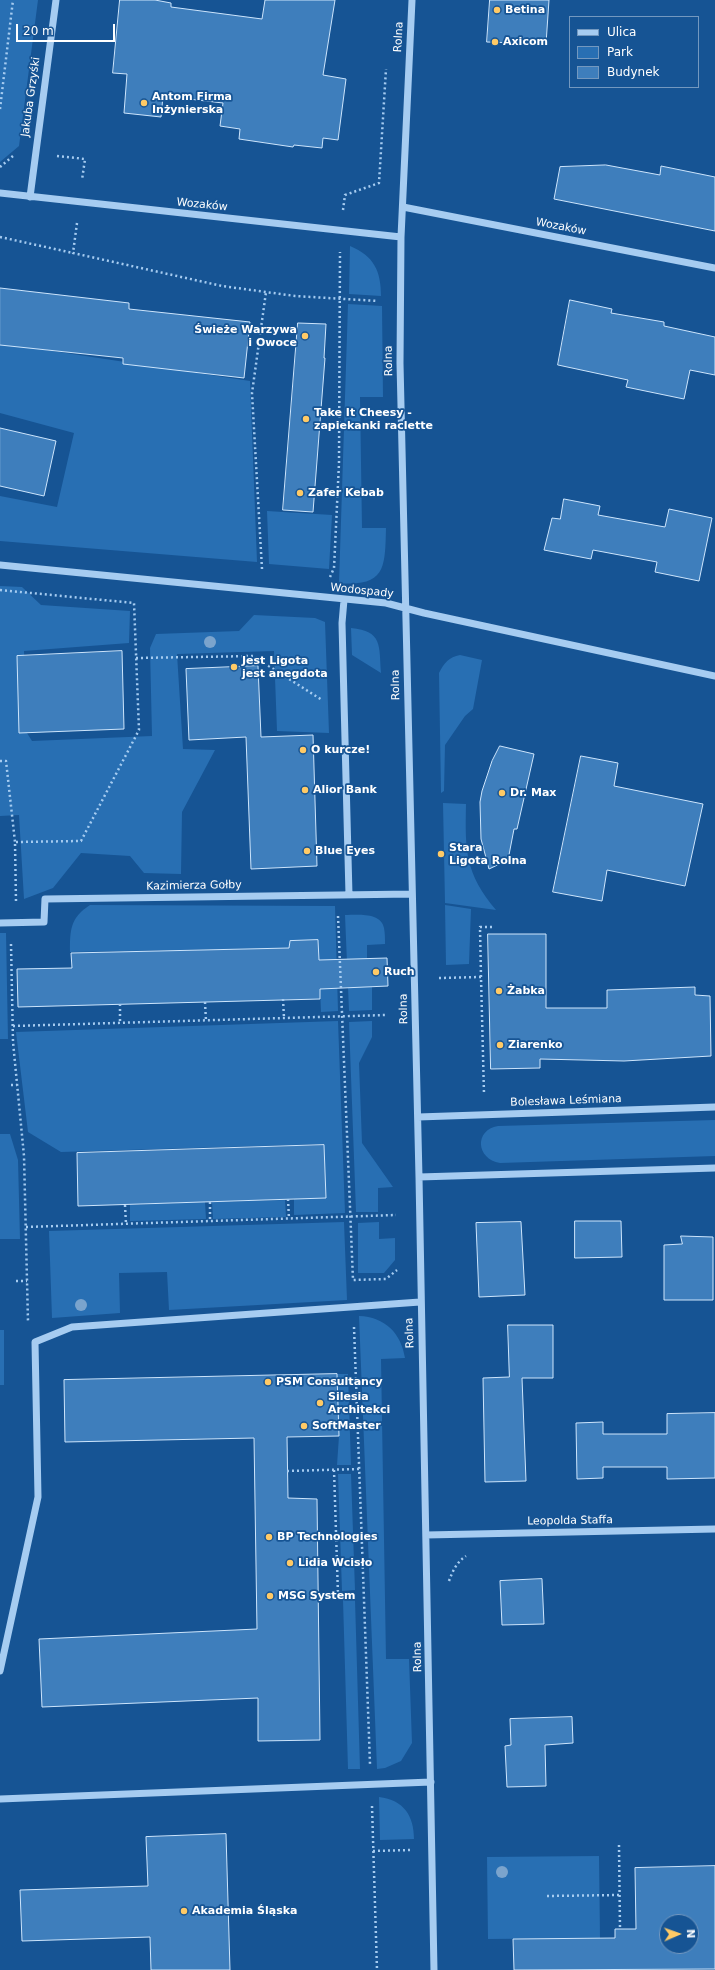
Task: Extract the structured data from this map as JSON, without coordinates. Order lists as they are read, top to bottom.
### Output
{
  "streets": {
    "street": [
      "Rolna",
      "Jakuba Grzyśki",
      "Wozaków",
      "Wodospady",
      "Kazimierza Gołby",
      "Bolesława Leśmiana",
      "Leopolda Staffa"
    ]
  },
  "crossings": [
    ["Rolna", "Wozaków"],
    ["Rolna", "Wodospady"],
    ["Rolna", "Kazimierza Gołby"],
    ["Rolna", "Bolesława Leśmiana"],
    ["Rolna", "Leopolda Staffa"],
    ["Jakuba Grzyśki", "Wozaków"]
  ],
  "places": [
    "Betina",
    "Axicom",
    "Antom Firma Inżynierska",
    "Świeże Warzywa i Owoce",
    "Take It Cheesy - zapiekanki raclette",
    "Zafer Kebab",
    "Jest Ligota jest anegdota",
    "O kurcze!",
    "Alior Bank",
    "Dr. Max",
    "Blue Eyes",
    "Stara Ligota Rolna",
    "Ruch",
    "Żabka",
    "Ziarenko",
    "PSM Consultancy",
    "Silesia Architekci",
    "SoftMaster",
    "BP Technologies",
    "Lidia Wcisło",
    "MSG System",
    "Akademia Śląska"
  ],
  "legend": ["Ulica", "Park", "Budynek"],
  "scale_bar": "20 m",
  "north": "right"
}
